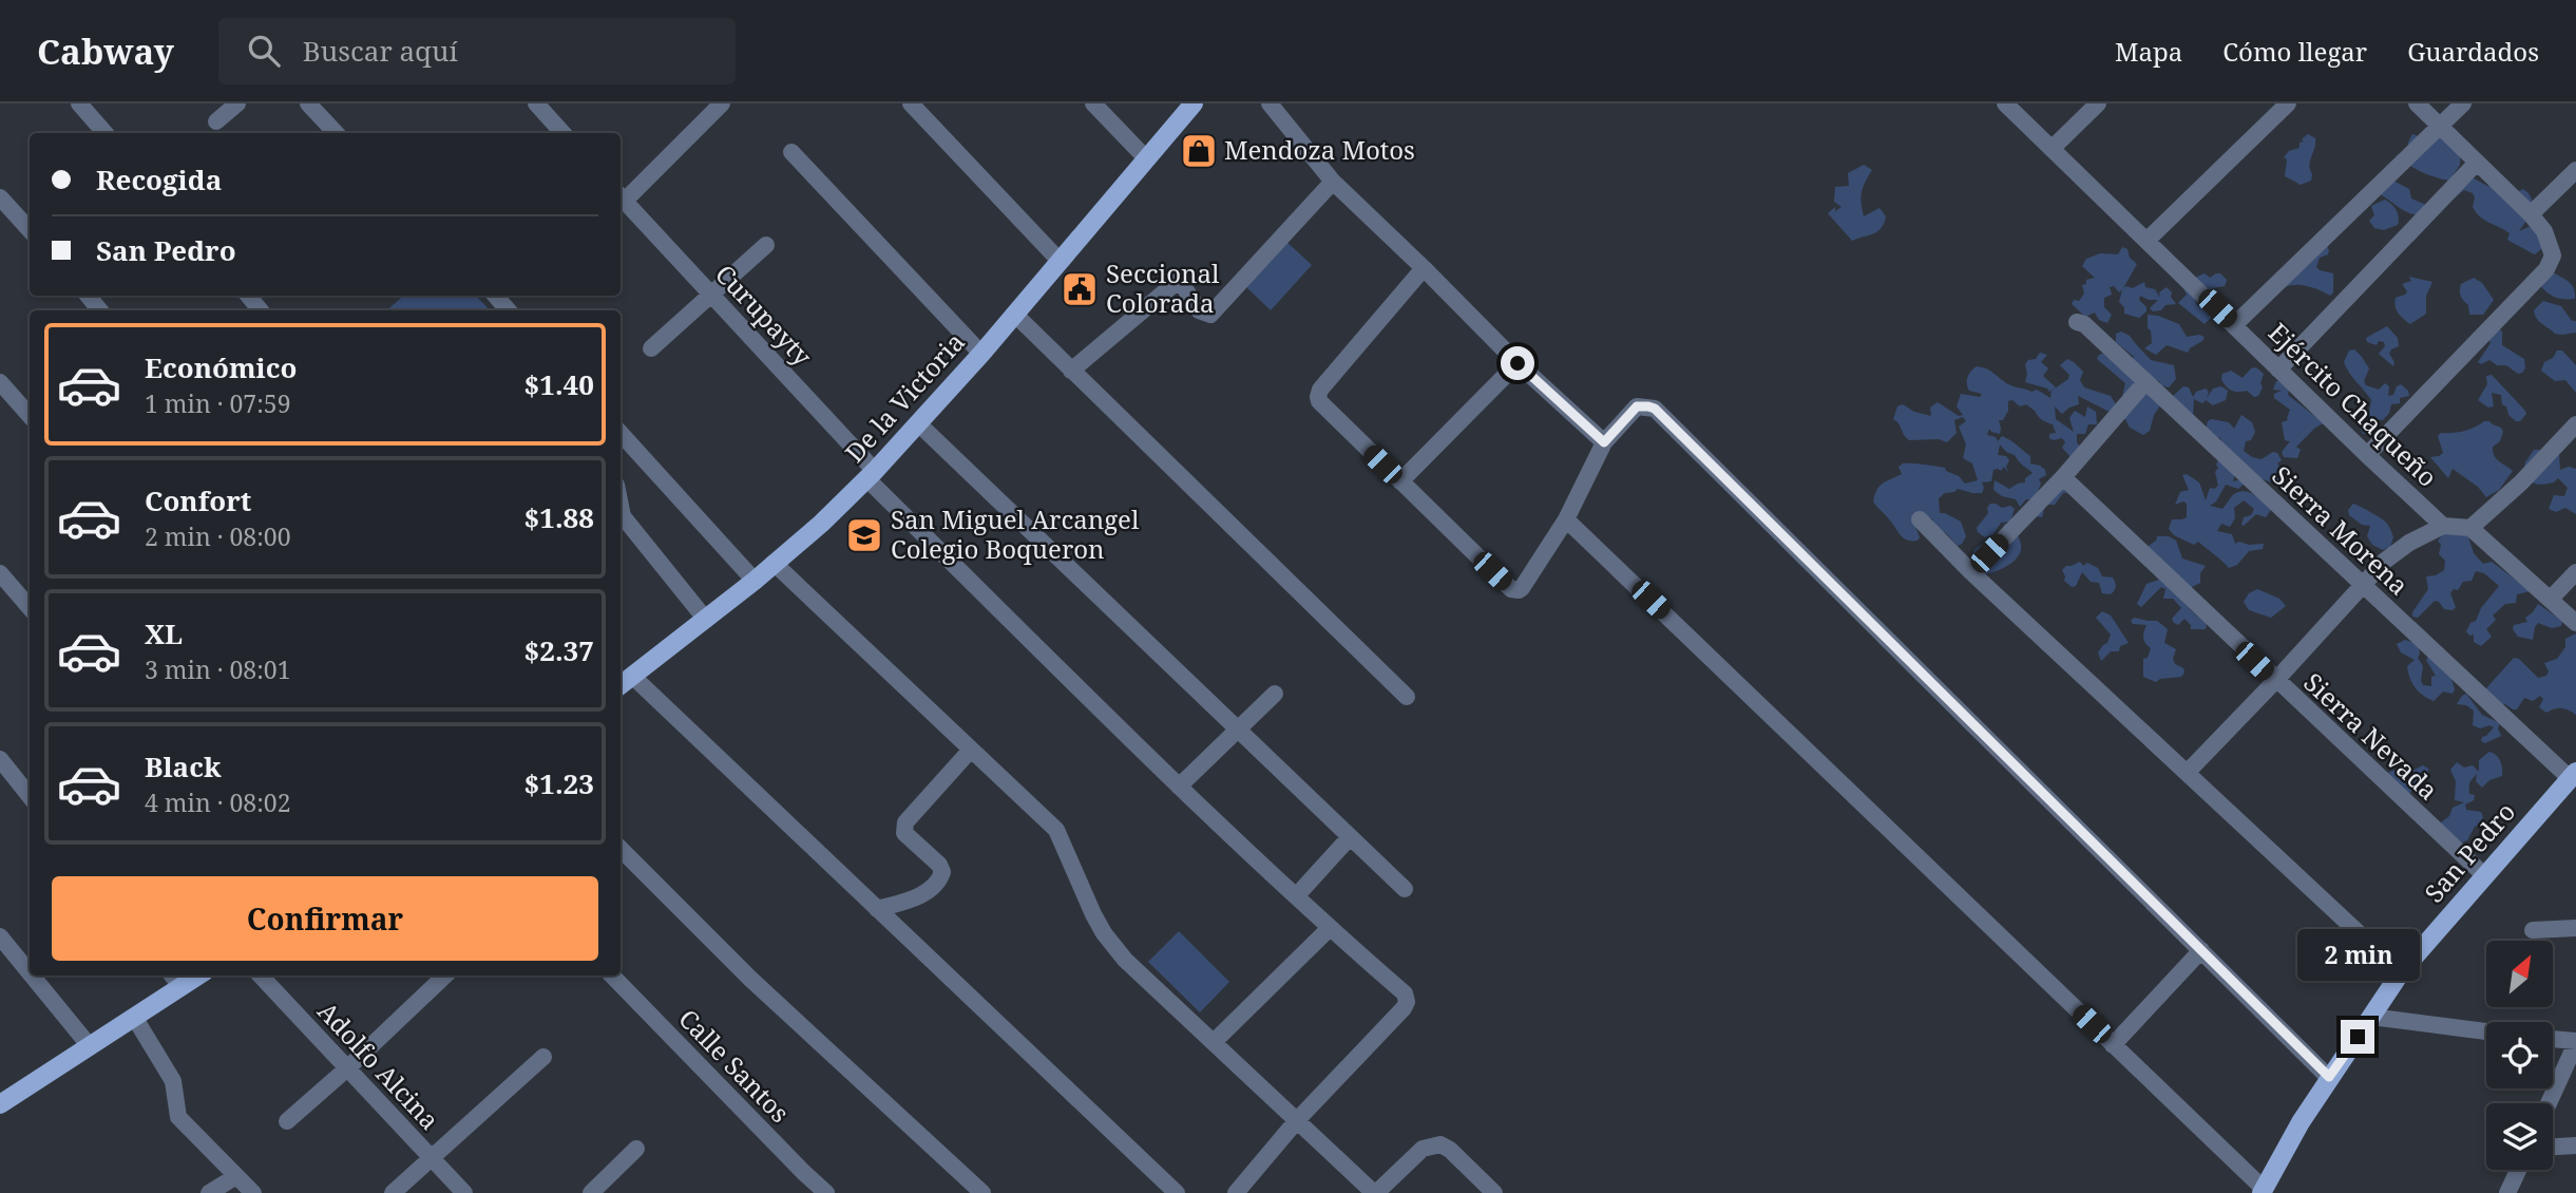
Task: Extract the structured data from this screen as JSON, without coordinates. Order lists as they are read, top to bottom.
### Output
{
  "streets": {
    "main road": ["De la Victoria", "San Pedro"],
    "street": [
      "Curupayty",
      "Ejército Chaqueño",
      "Sierra Morena",
      "Sierra Nevada",
      "Adolfo Alcina",
      "Calle Santos"
    ]
  },
  "crossings": [
    ["Curupayty", "De la Victoria"],
    ["Sierra Morena", "San Pedro"],
    ["Sierra Nevada", "San Pedro"]
  ],
  "places": {
    "shop": ["Mendoza Motos"],
    "public building": ["Seccional Colorada"],
    "school or university": ["San Miguel Arcangel Colegio Boqueron"]
  },
  "north": "top right",
  "page": {
    "header": "Cabway",
    "search": "Buscar aquí",
    "nav": ["Mapa", "Cómo llegar", "Guardados"],
    "banner": ["Recogida", "San Pedro"],
    "list": [
      {
        "name": "Económico",
        "note": "1 min · 07:59",
        "value": "$1.40"
      },
      {
        "name": "Confort",
        "note": "2 min · 08:00",
        "value": "$1.88"
      },
      {
        "name": "XL",
        "note": "3 min · 08:01",
        "value": "$2.37"
      },
      {
        "name": "Black",
        "note": "4 min · 08:02",
        "value": "$1.23"
      }
    ],
    "buttons": "Confirmar",
    "bubble": "2 min"
  }
}
